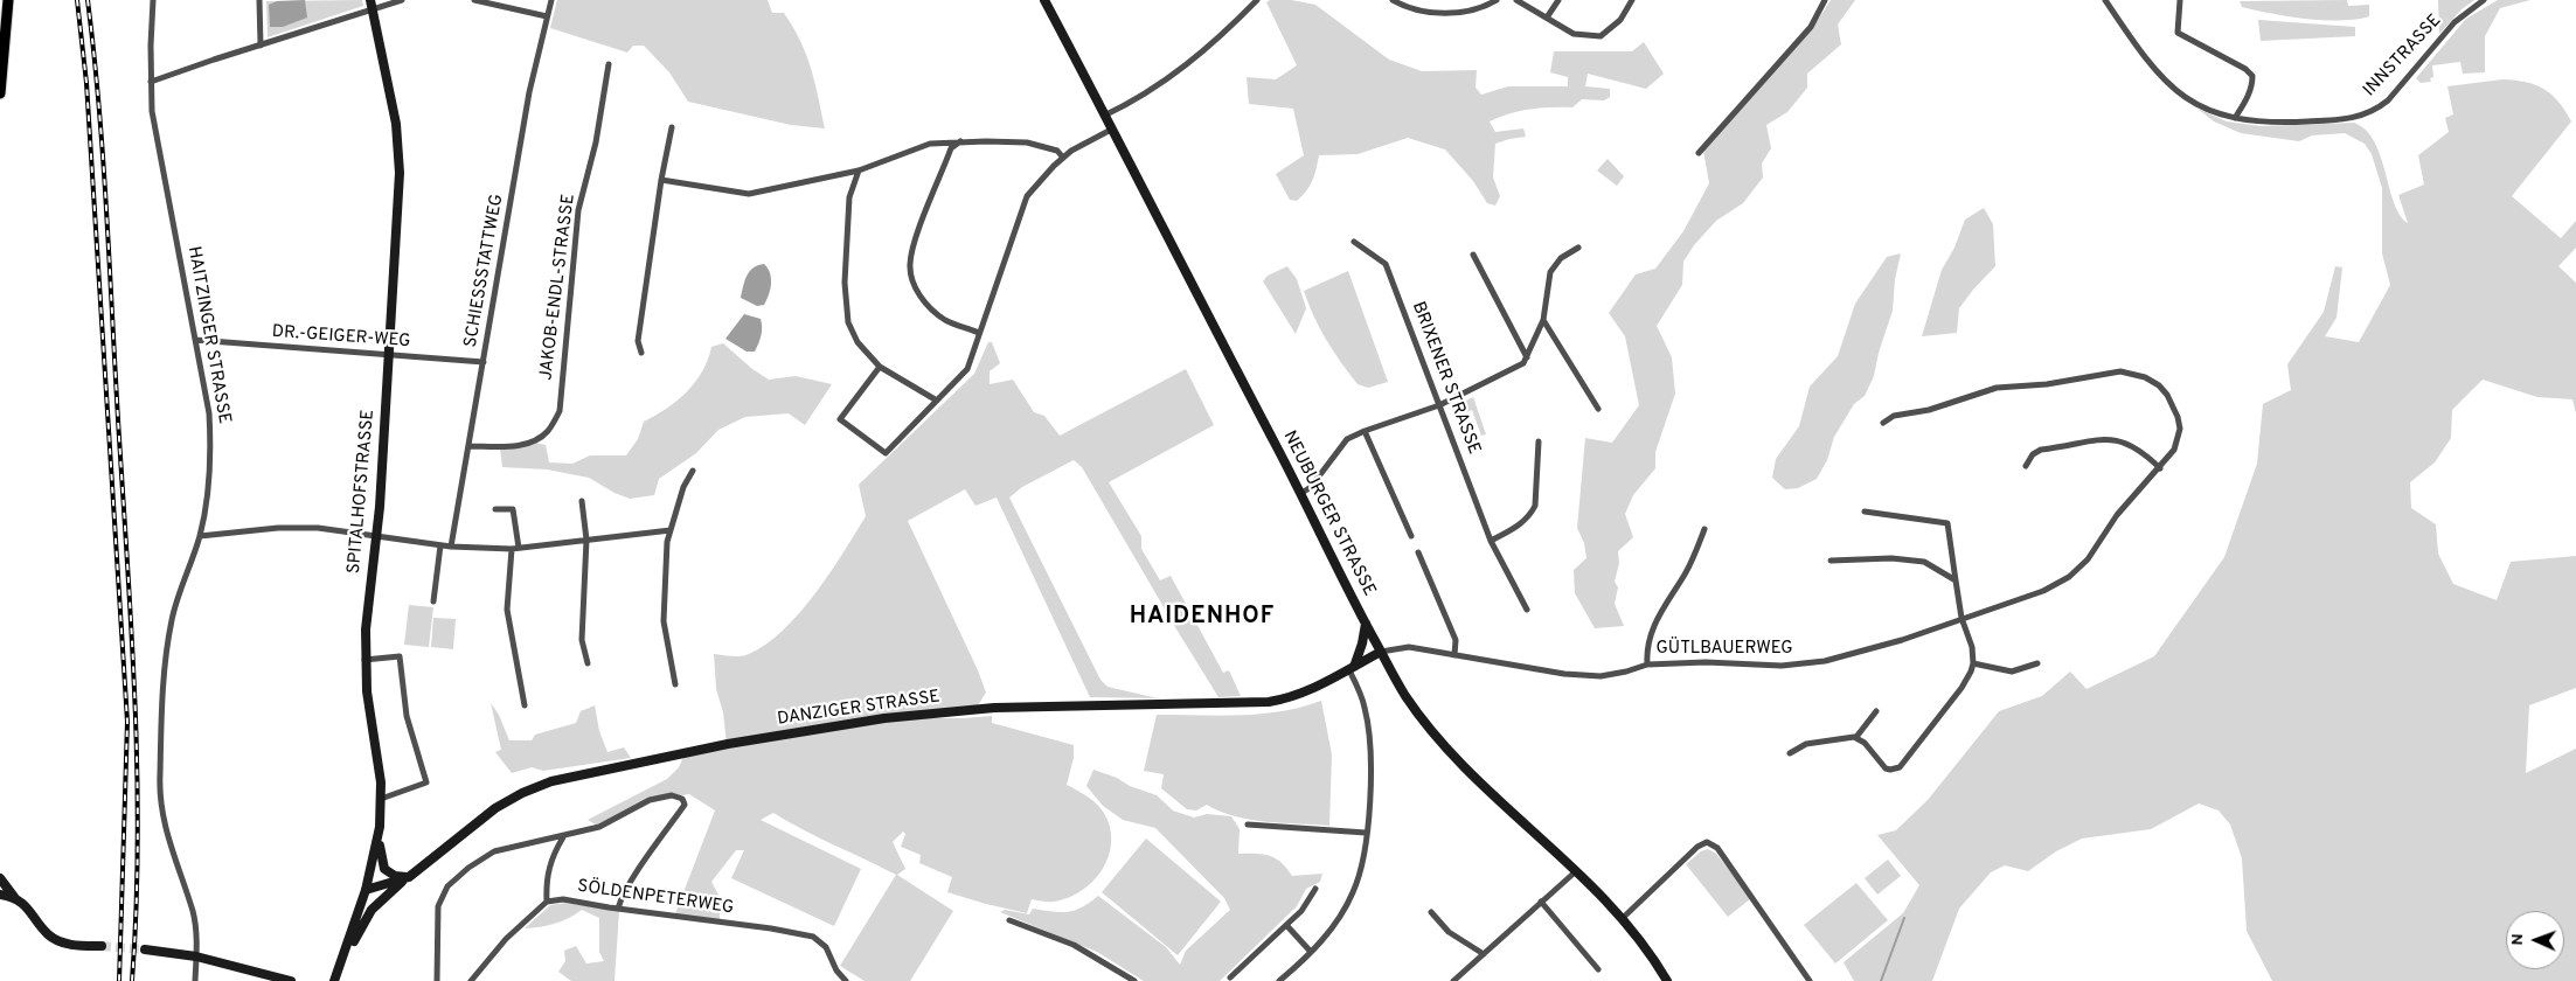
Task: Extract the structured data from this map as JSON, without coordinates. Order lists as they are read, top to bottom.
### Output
{
  "streets": {
    "street": [
      "INNSTRASSE",
      "SCHIESSSTATTWEG",
      "JAKOB-ENDL-STRASSE",
      "HAITZINGER STRASSE",
      "DR.-GEIGER-WEG",
      "BRIXENER STRASSE",
      "SPITALHOFSTRASSE",
      "NEUBURGER STRASSE",
      "GÜTLBAUERWEG",
      "DANZIGER STRASSE",
      "SÖLDENPETERWEG"
    ]
  },
  "crossings": [
    ["SCHIESSSTATTWEG", "JAKOB-ENDL-STRASSE"],
    ["SCHIESSSTATTWEG", "DR.-GEIGER-WEG"],
    ["HAITZINGER STRASSE", "DR.-GEIGER-WEG"],
    ["DR.-GEIGER-WEG", "SPITALHOFSTRASSE"],
    ["SPITALHOFSTRASSE", "DANZIGER STRASSE"],
    ["NEUBURGER STRASSE", "GÜTLBAUERWEG"],
    ["NEUBURGER STRASSE", "DANZIGER STRASSE"],
    ["GÜTLBAUERWEG", "DANZIGER STRASSE"]
  ],
  "districts": ["HAIDENHOF"],
  "north": "left"
}
